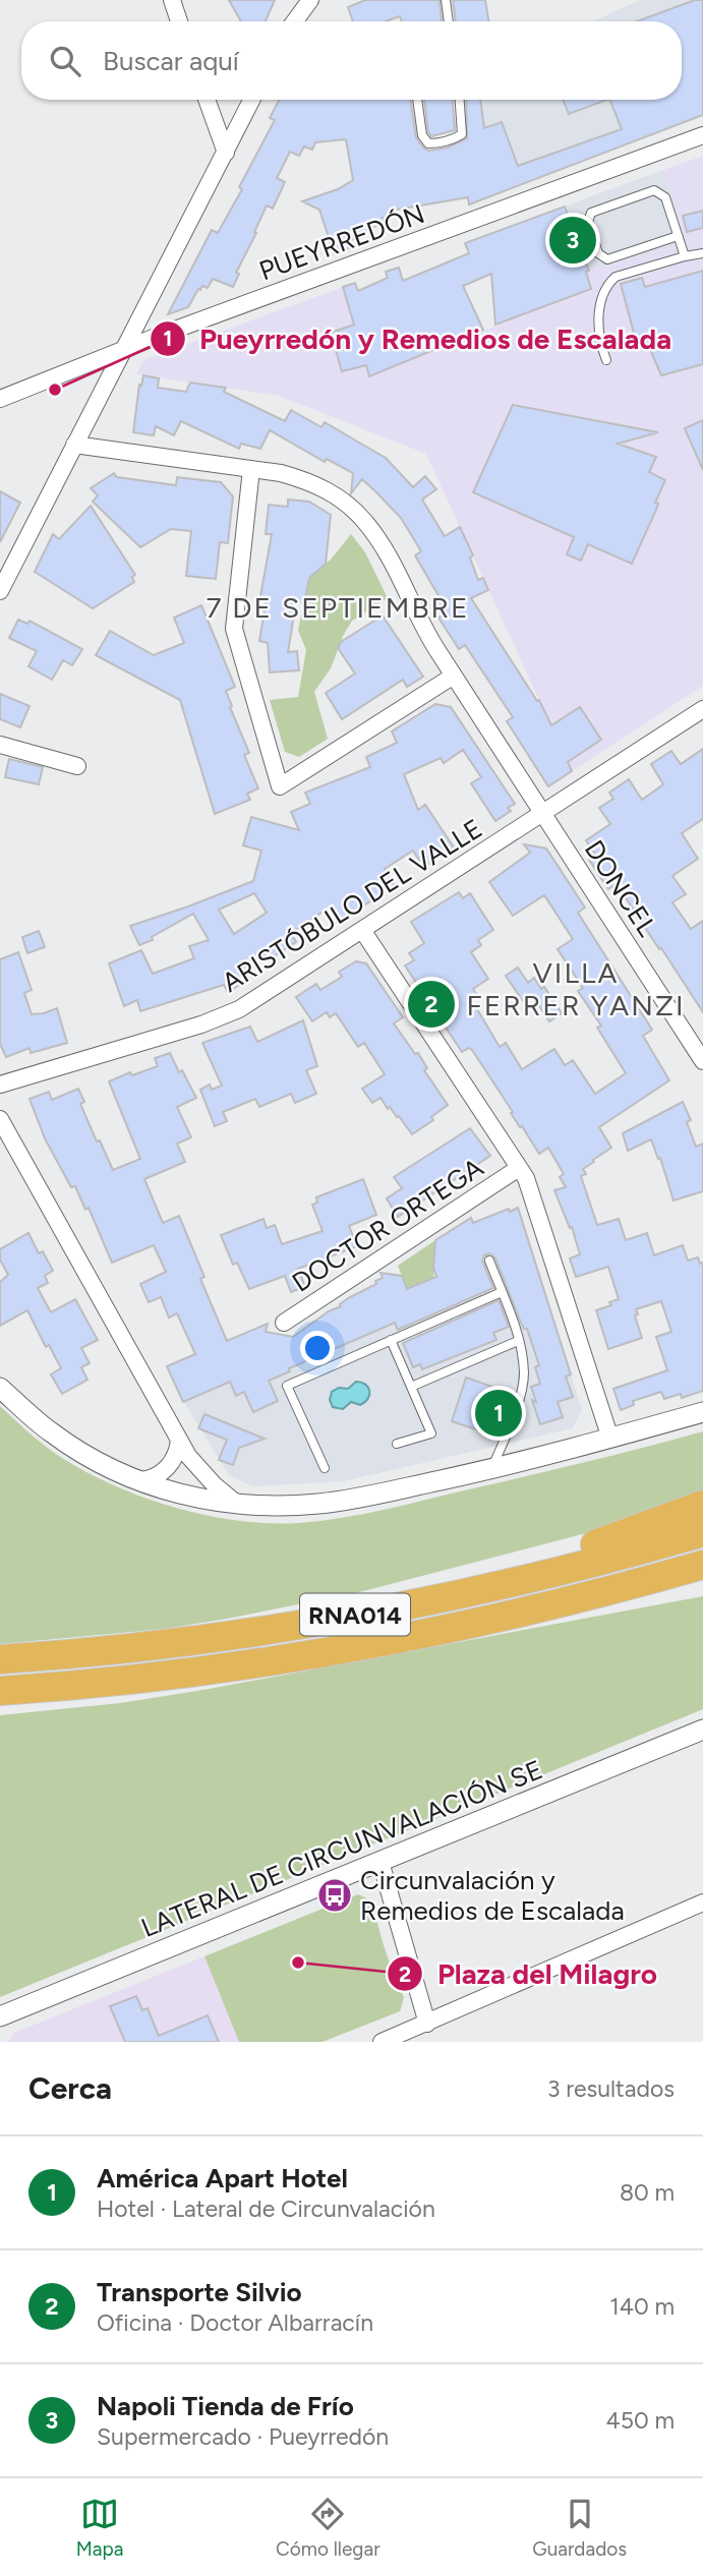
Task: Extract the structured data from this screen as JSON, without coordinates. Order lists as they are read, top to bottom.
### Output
{
  "streets": {
    "highway": ["RNA014"],
    "street": [
      "PUEYRREDÓN",
      "DONCEL",
      "ARISTÓBULO DEL VALLE",
      "DOCTOR ORTEGA",
      "LATERAL DE CIRCUNVALACIÓN SE"
    ]
  },
  "crossings": [
    ["DONCEL", "ARISTÓBULO DEL VALLE"]
  ],
  "districts": ["7 DE SEPTIEMBRE", "VILLA FERRER YANZI"],
  "places": {
    "other": ["Pueyrredón y Remedios de Escalada", "Plaza del Milagro"],
    "bus stop": ["Circunvalación y Remedios de Escalada"]
  },
  "page": {
    "search": "Buscar aquí",
    "pins": ["3", "2", "1"],
    "heading": ["Cerca", "3 resultados"],
    "list": [
      {
        "mark": "1",
        "name": "América Apart Hotel",
        "note": "Hotel · Lateral de Circunvalación",
        "value": "80 m"
      },
      {
        "mark": "2",
        "name": "Transporte Silvio",
        "note": "Oficina · Doctor Albarracín",
        "value": "140 m"
      },
      {
        "mark": "3",
        "name": "Napoli Tienda de Frío",
        "note": "Supermercado · Pueyrredón",
        "value": "450 m"
      }
    ],
    "nav": ["Mapa", "Cómo llegar", "Guardados"]
  }
}
